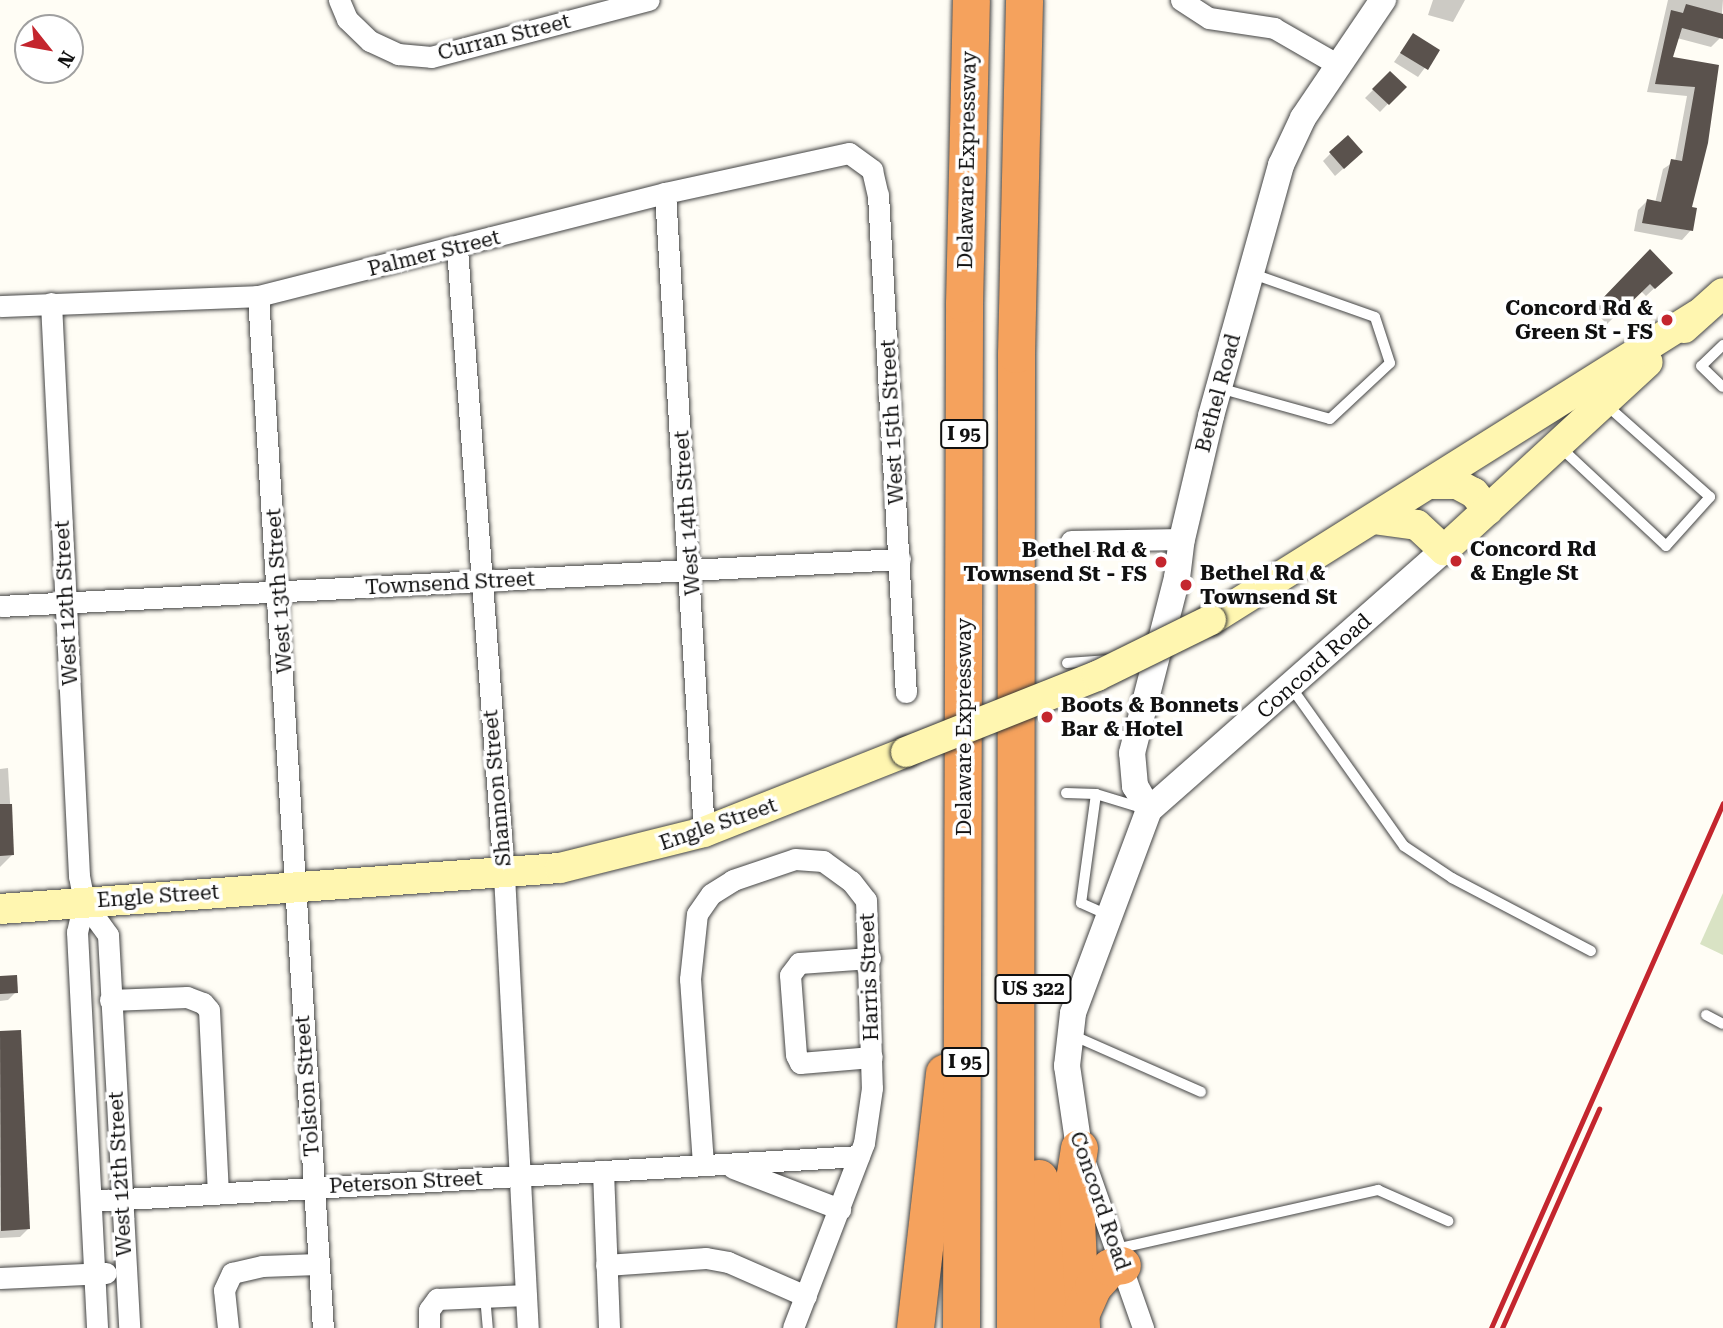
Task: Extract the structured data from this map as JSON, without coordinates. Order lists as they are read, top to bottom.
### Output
{
  "streets": {
    "highway": ["Delaware Expressway", "I 95", "US 322"],
    "main road": ["Concord Road", "Engle Street"],
    "street": [
      "Curran Street",
      "Palmer Street",
      "Bethel Road",
      "West 15th Street",
      "West 14th Street",
      "Townsend Street",
      "West 13th Street",
      "West 12th Street",
      "Shannon Street",
      "Harris Street",
      "Tolston Street",
      "Peterson Street"
    ]
  },
  "crossings": [
    ["Palmer Street", "West 15th Street"],
    ["Palmer Street", "West 14th Street"],
    ["Palmer Street", "West 13th Street"],
    ["Palmer Street", "West 12th Street"],
    ["Palmer Street", "Shannon Street"],
    ["Bethel Road", "Concord Road"],
    ["West 15th Street", "Townsend Street"],
    ["I 95", "US 322"],
    ["West 14th Street", "Townsend Street"],
    ["West 14th Street", "Engle Street"],
    ["Townsend Street", "West 13th Street"],
    ["Townsend Street", "West 12th Street"],
    ["Townsend Street", "Shannon Street"],
    ["West 13th Street", "Engle Street"],
    ["West 13th Street", "Tolston Street"],
    ["West 12th Street", "Engle Street"],
    ["West 12th Street", "Peterson Street"],
    ["Concord Road", "Engle Street"],
    ["Shannon Street", "Engle Street"],
    ["Shannon Street", "Peterson Street"],
    ["Engle Street", "Tolston Street"],
    ["Harris Street", "Peterson Street"],
    ["Tolston Street", "Peterson Street"]
  ],
  "places": [
    "Concord Rd & Green St - FS",
    "Concord Rd & Engle St",
    "Bethel Rd & Townsend St - FS",
    "Bethel Rd & Townsend St",
    "Boots & Bonnets Bar & Hotel"
  ],
  "north": "bottom right"
}
